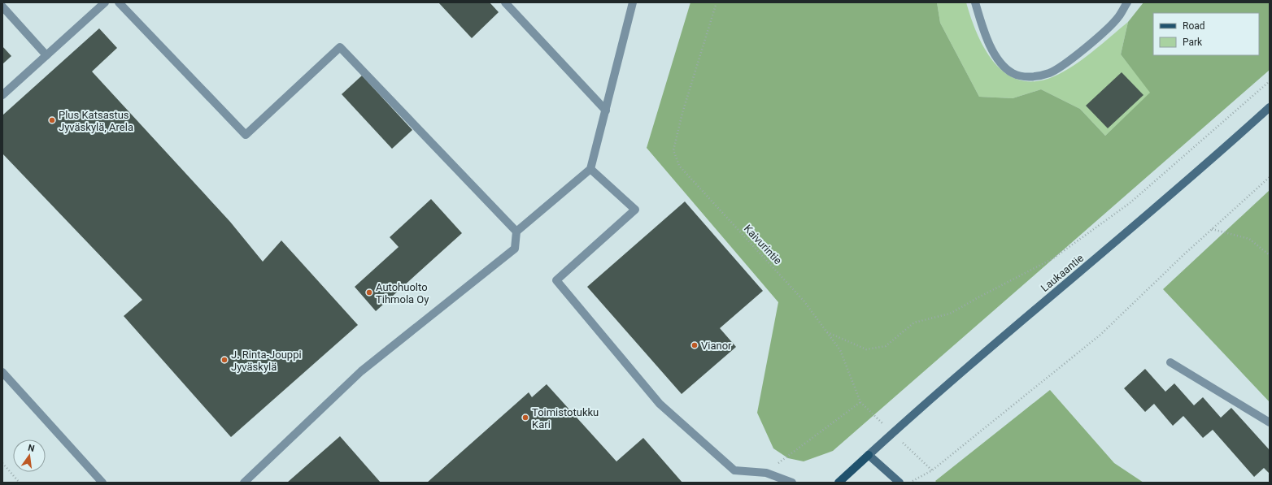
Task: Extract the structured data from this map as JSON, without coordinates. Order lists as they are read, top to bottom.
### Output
{
  "streets": {
    "main road": ["Laukaantie"],
    "path": ["Kaivurintie"]
  },
  "crossings": [
    ["Kaivurintie", "Laukaantie"]
  ],
  "places": [
    "Plus Katsastus Jyväskylä, Arela",
    "Autohuolto Tihmola Oy",
    "Vianor",
    "J. Rinta-Jouppi Jyväskylä",
    "Toimistotukku Kari"
  ],
  "legend": ["Road", "Park"],
  "north": "top"
}
